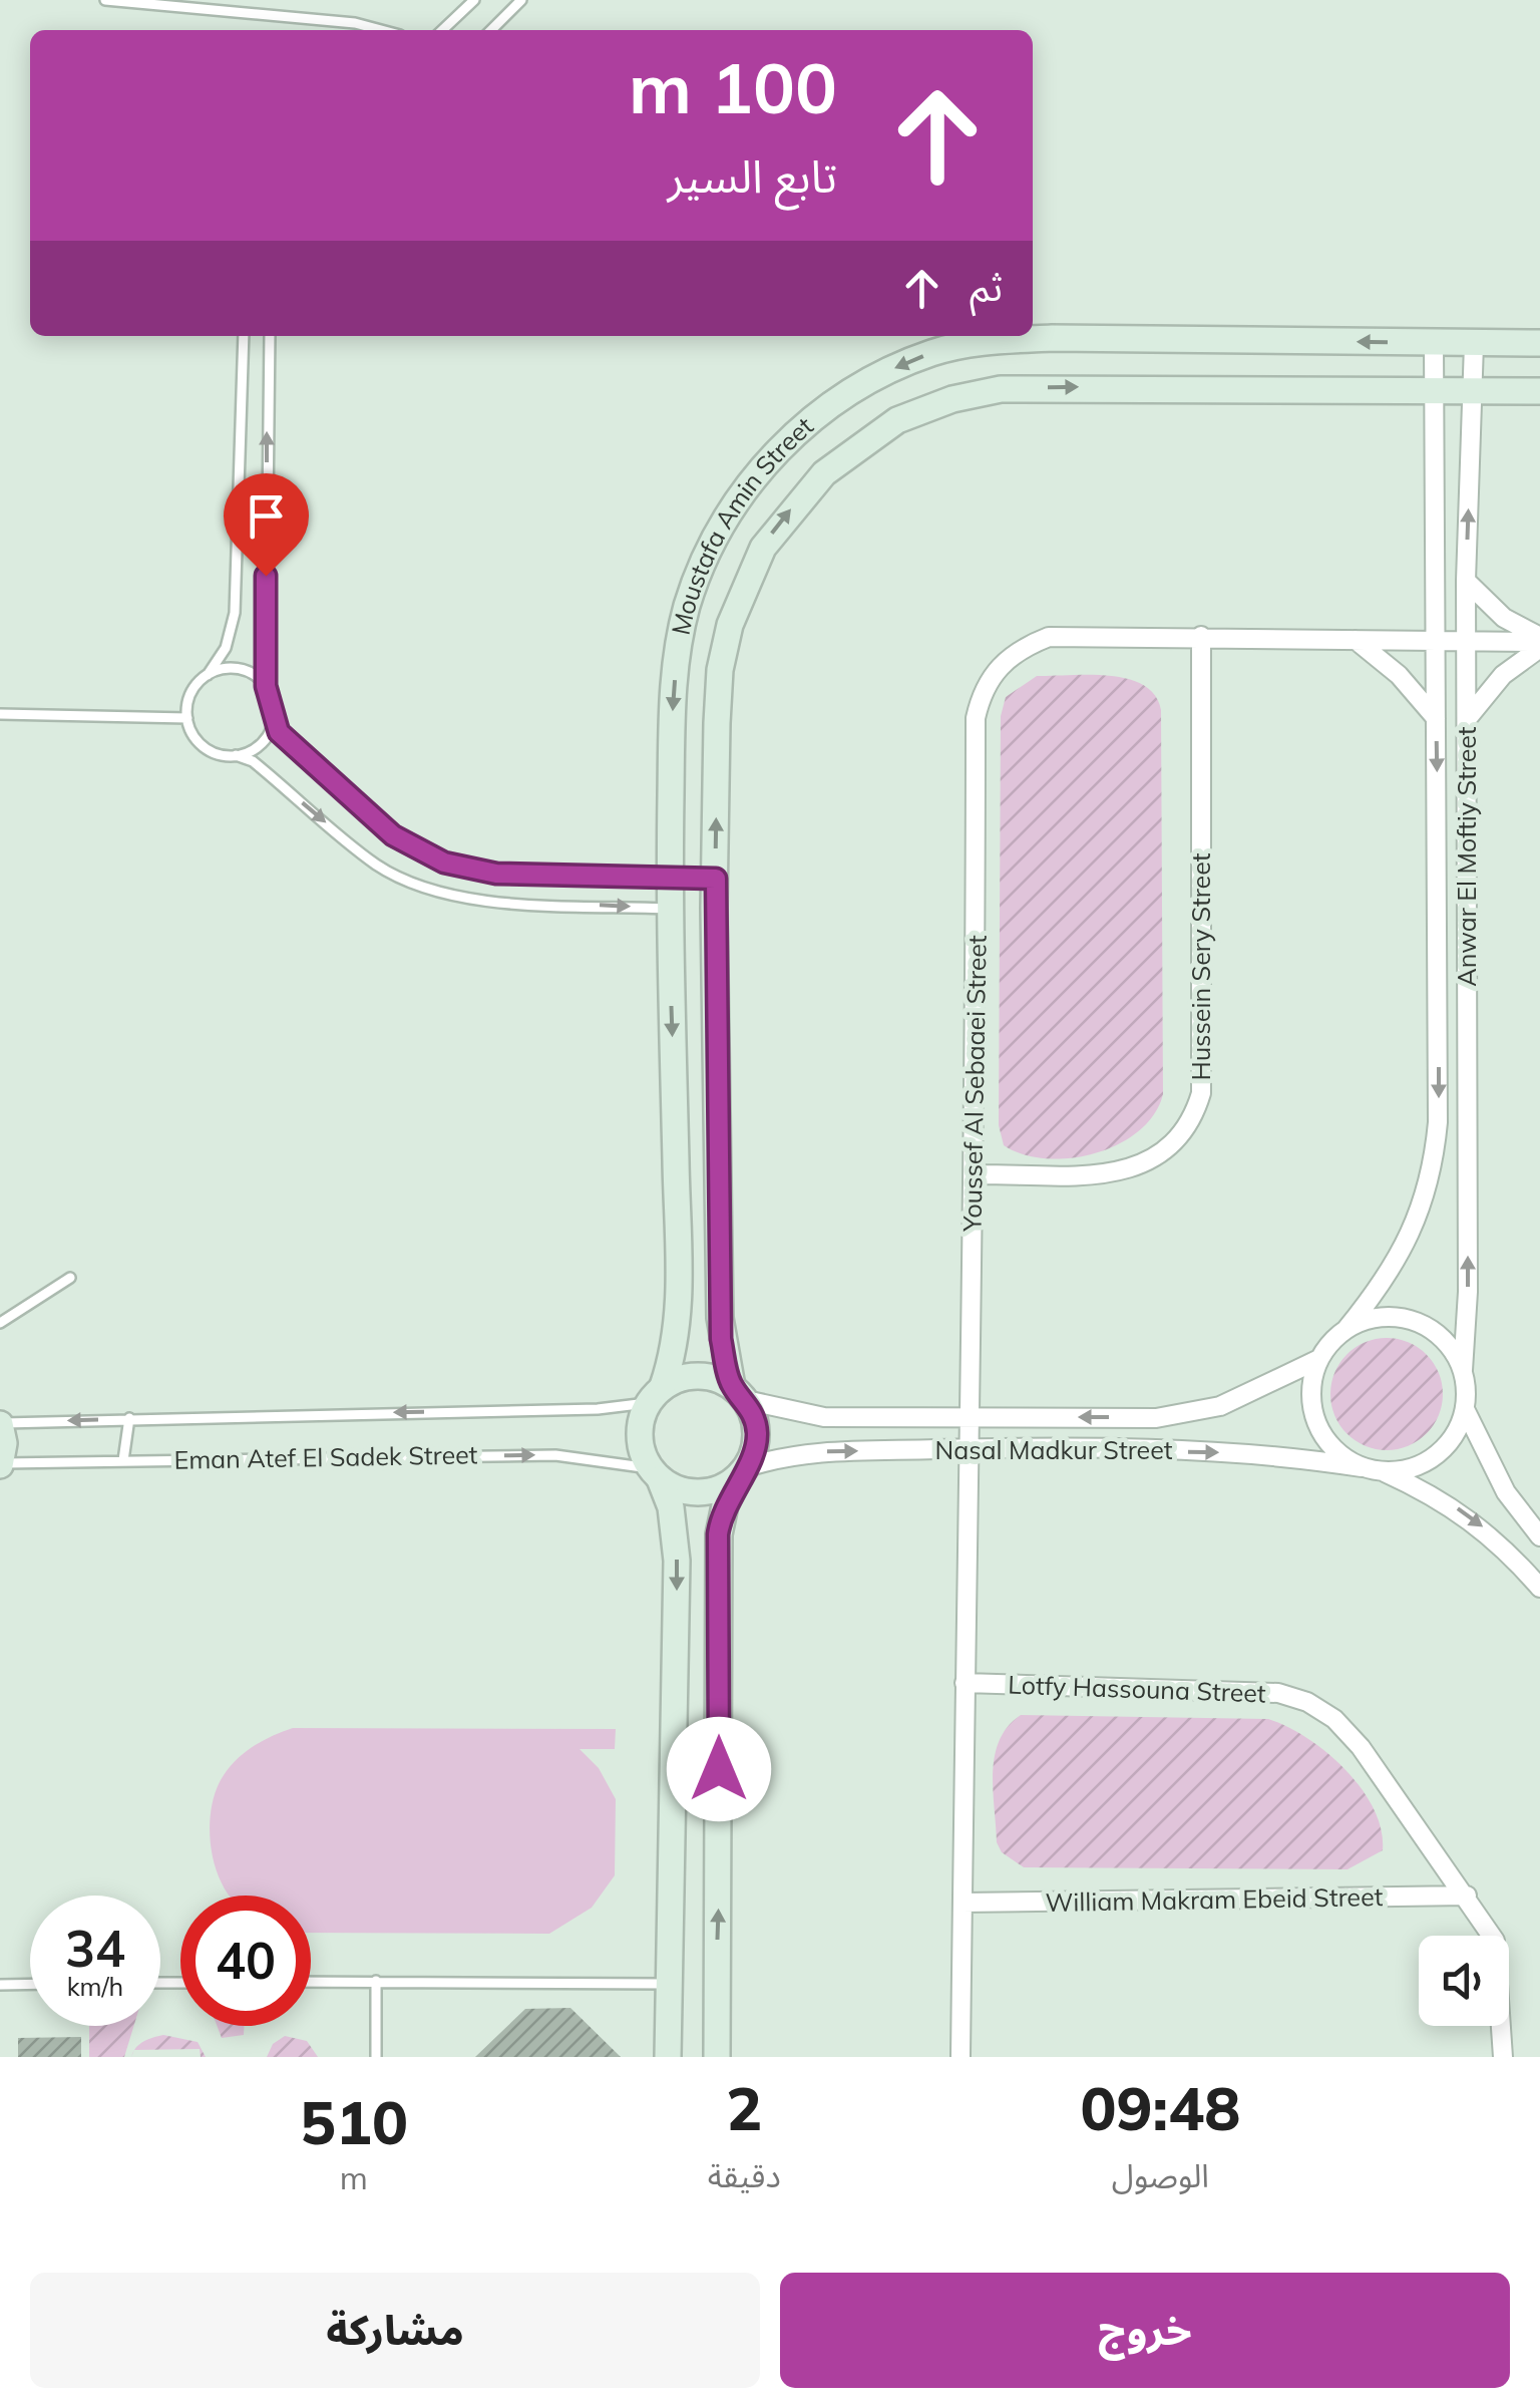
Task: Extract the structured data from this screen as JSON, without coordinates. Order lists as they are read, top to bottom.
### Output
{
  "streets": {
    "street": [
      "Moustafa Amin Street",
      "Anwar El Moftiy Street",
      "Hussein Sery Street",
      "Youssef Al Sebaaei Street",
      "Nasal Madkur Street",
      "Lotfy Hassouna Street",
      "William Makram Ebeid Street"
    ],
    "lane": ["Eman Atef El Sadek Street"]
  },
  "crossings": [
    ["Moustafa Amin Street", "Anwar El Moftiy Street"],
    ["Moustafa Amin Street", "Nasal Madkur Street"],
    ["Moustafa Amin Street", "Eman Atef El Sadek Street"],
    ["Anwar El Moftiy Street", "Youssef Al Sebaaei Street"],
    ["Anwar El Moftiy Street", "Nasal Madkur Street"],
    ["Hussein Sery Street", "Youssef Al Sebaaei Street"],
    ["Youssef Al Sebaaei Street", "Nasal Madkur Street"],
    ["Youssef Al Sebaaei Street", "Lotfy Hassouna Street"],
    ["Youssef Al Sebaaei Street", "William Makram Ebeid Street"],
    ["Nasal Madkur Street", "Eman Atef El Sadek Street"],
    ["Lotfy Hassouna Street", "William Makram Ebeid Street"]
  ],
  "page": {
    "turn": ["100 m", "تابع السير"],
    "then": "ثم",
    "speed": "34 km/h",
    "limit": "40",
    "eta": [
      "09:48",
      "الوصول",
      "2",
      "دقيقة",
      "510",
      "m"
    ],
    "buttons": ["خروج", "مشاركة"]
  }
}
